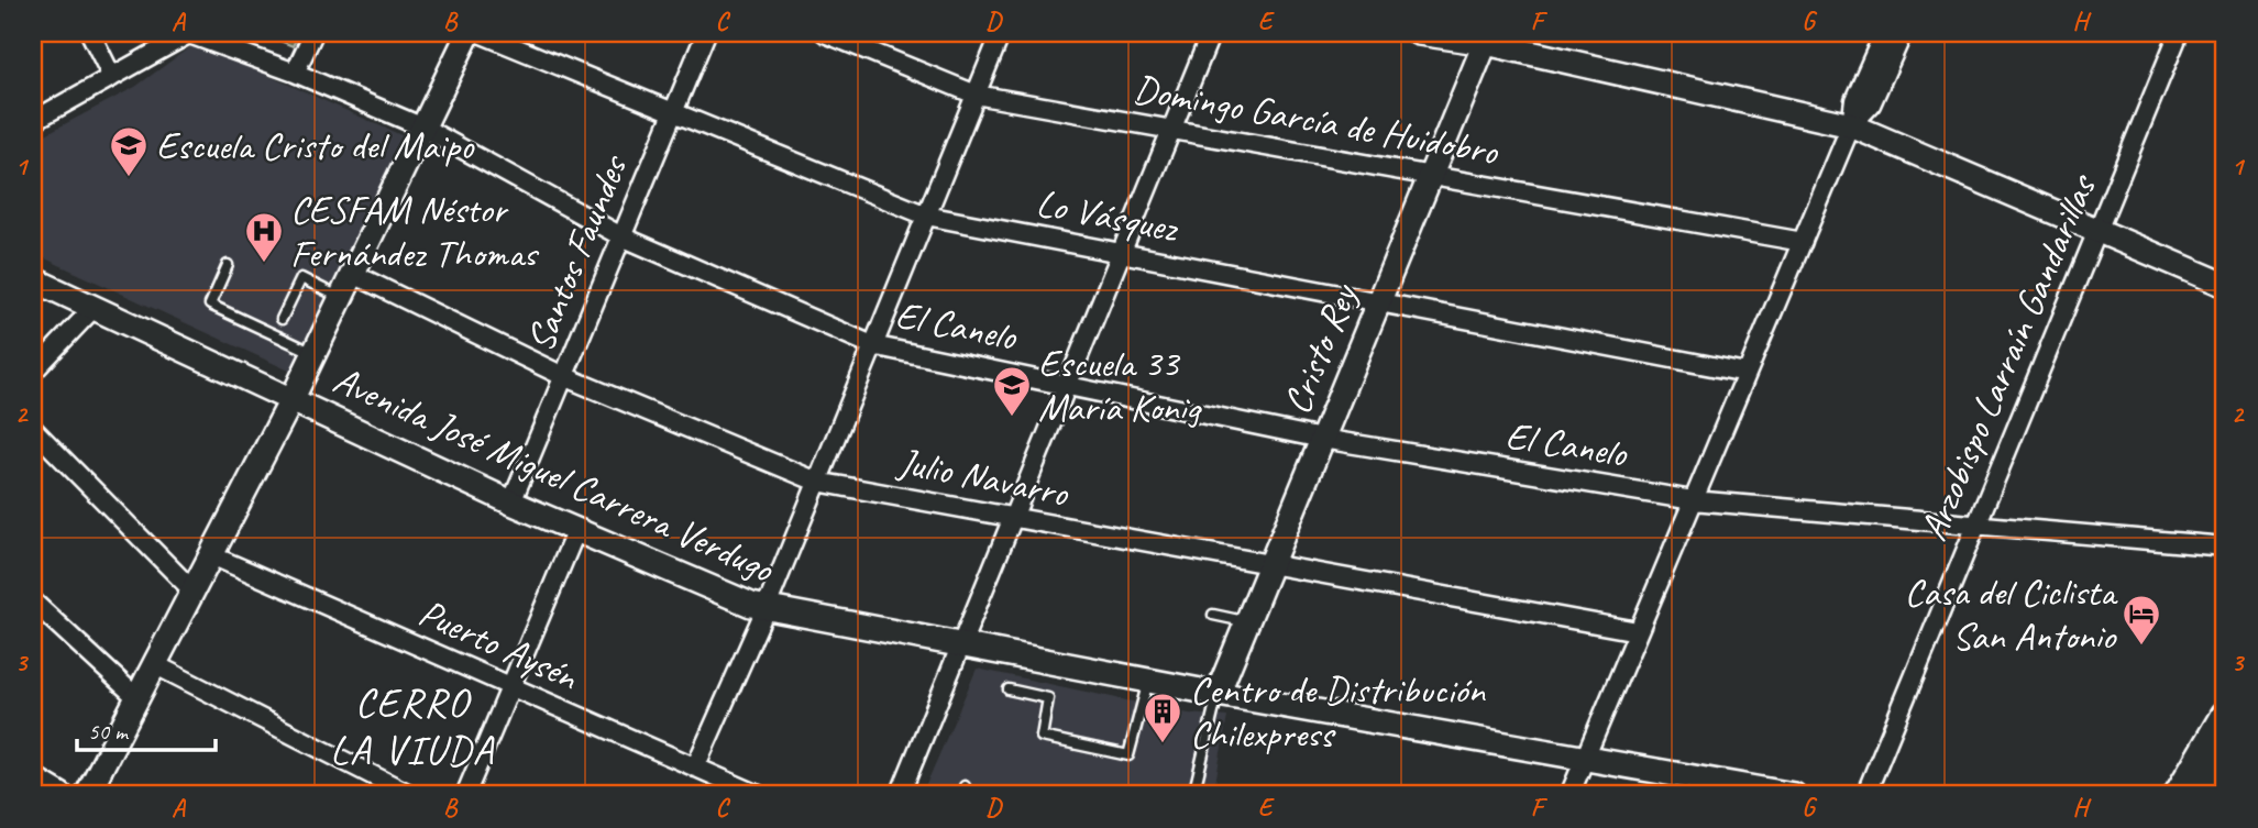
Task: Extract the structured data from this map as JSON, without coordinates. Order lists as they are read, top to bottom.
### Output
{
  "streets": {
    "street": [
      "Domingo García de Huidobro",
      "Lo Vásquez",
      "Santos Faundes",
      "El Canelo",
      "Cristo Rey",
      "Arzobispo Larraín Gandarillas",
      "Avenida José Miguel Carrera Verdugo",
      "Julio Navarro",
      "Puerto Aysén"
    ]
  },
  "crossings": [
    ["Domingo García de Huidobro", "Cristo Rey"],
    ["Lo Vásquez", "Santos Faundes"],
    ["Lo Vásquez", "Cristo Rey"],
    ["Santos Faundes", "El Canelo"],
    ["Santos Faundes", "Avenida José Miguel Carrera Verdugo"],
    ["Santos Faundes", "Julio Navarro"],
    ["El Canelo", "Cristo Rey"],
    ["El Canelo", "Arzobispo Larraín Gandarillas"],
    ["Cristo Rey", "Avenida José Miguel Carrera Verdugo"],
    ["Cristo Rey", "Julio Navarro"]
  ],
  "districts": ["CERRO LA VIUDA"],
  "places": {
    "school or university": ["Escuela Cristo del Maipo", "Escuela 33 María Konig"],
    "hospital": ["CESFAM Néstor Fernández Thomas"],
    "hotel": ["Casa del Ciclista San Antonio"],
    "building": ["Centro de Distribución Chilexpress"]
  },
  "scale_bar": "50 m",
  "grid": {
    "columns": [
      "A",
      "B",
      "C",
      "D",
      "E",
      "F",
      "G",
      "H"
    ],
    "rows": ["1", "2", "3"]
  }
}
